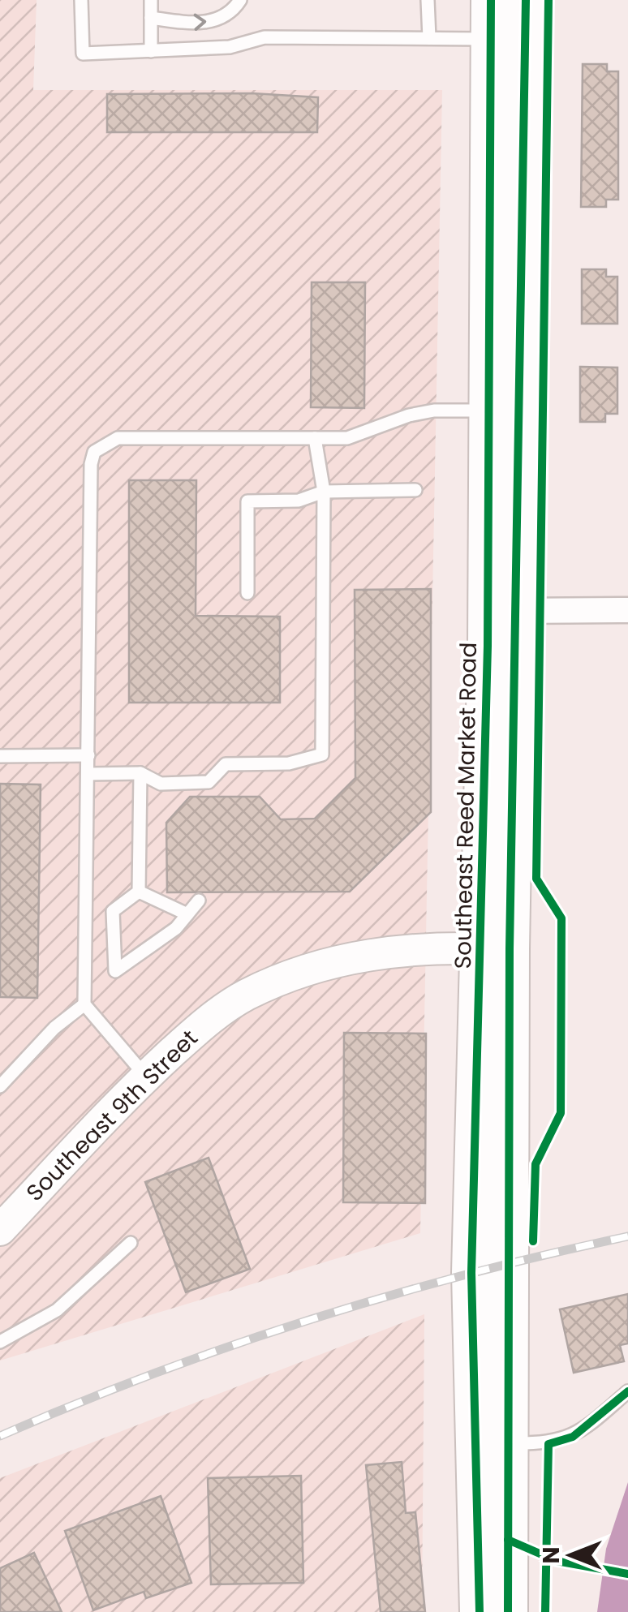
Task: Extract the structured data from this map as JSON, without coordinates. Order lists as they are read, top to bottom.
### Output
{
  "streets": {
    "main road": ["Southeast Reed Market Road"],
    "street": ["Southeast 9th Street"]
  },
  "crossings": [
    ["Southeast Reed Market Road", "Southeast 9th Street"]
  ],
  "north": "left"
}
